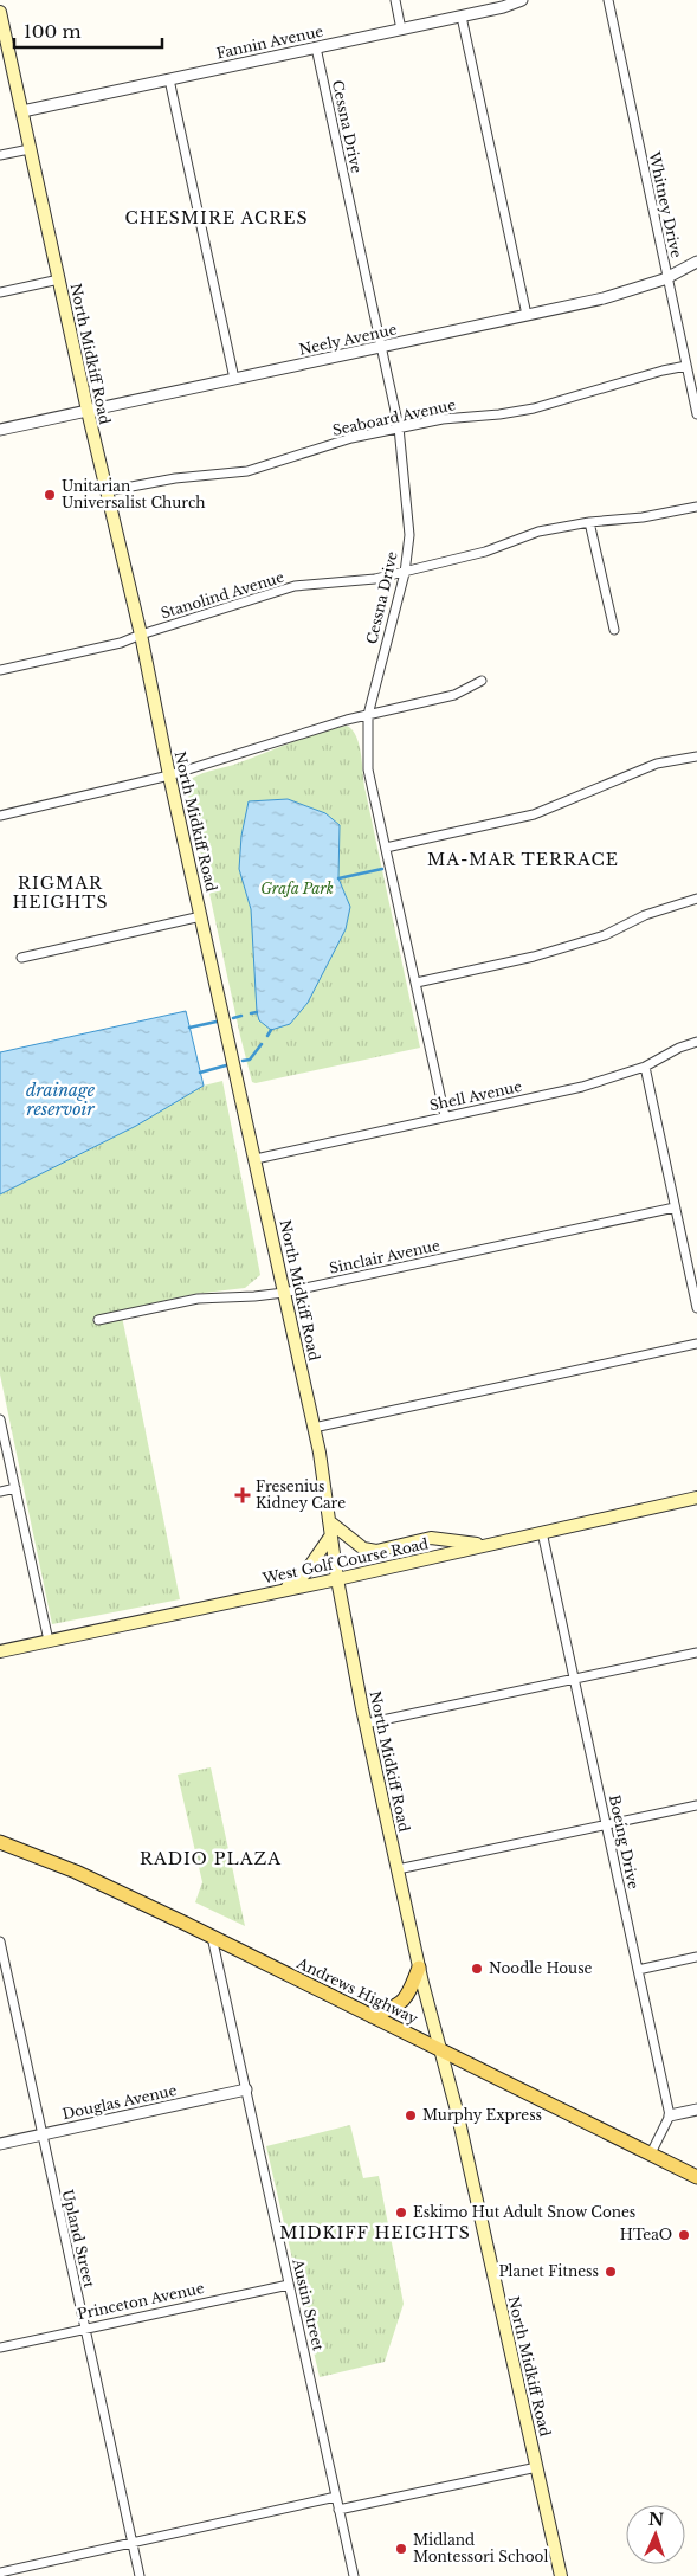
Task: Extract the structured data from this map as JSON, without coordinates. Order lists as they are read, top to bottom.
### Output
{
  "streets": {
    "main road": ["North Midkiff Road", "West Golf Course Road", "Andrews Highway"],
    "street": [
      "Fannin Avenue",
      "Cessna Drive",
      "Whitney Drive",
      "Neely Avenue",
      "Seaboard Avenue",
      "Stanolind Avenue",
      "Shell Avenue",
      "Sinclair Avenue",
      "Boeing Drive",
      "Douglas Avenue",
      "Upland Street",
      "Princeton Avenue",
      "Austin Street"
    ]
  },
  "crossings": [
    ["Fannin Avenue", "Cessna Drive"],
    ["Fannin Avenue", "North Midkiff Road"],
    ["Cessna Drive", "Neely Avenue"],
    ["Cessna Drive", "Seaboard Avenue"],
    ["Cessna Drive", "Stanolind Avenue"],
    ["Cessna Drive", "Shell Avenue"],
    ["Whitney Drive", "Neely Avenue"],
    ["Whitney Drive", "Seaboard Avenue"],
    ["Neely Avenue", "North Midkiff Road"],
    ["North Midkiff Road", "Seaboard Avenue"],
    ["North Midkiff Road", "Stanolind Avenue"],
    ["North Midkiff Road", "Shell Avenue"],
    ["North Midkiff Road", "Sinclair Avenue"],
    ["North Midkiff Road", "West Golf Course Road"],
    ["North Midkiff Road", "Andrews Highway"],
    ["West Golf Course Road", "Boeing Drive"],
    ["Andrews Highway", "Austin Street"],
    ["Douglas Avenue", "Upland Street"],
    ["Douglas Avenue", "Austin Street"],
    ["Upland Street", "Princeton Avenue"],
    ["Princeton Avenue", "Austin Street"]
  ],
  "districts": [
    "CHESMIRE ACRES",
    "MA-MAR TERRACE",
    "RIGMAR HEIGHTS",
    "RADIO PLAZA",
    "MIDKIFF HEIGHTS"
  ],
  "water": ["drainage reservoir"],
  "parks": ["Grafa Park"],
  "places": {
    "other": [
      "Unitarian Universalist Church",
      "Noodle House",
      "Murphy Express",
      "Eskimo Hut Adult Snow Cones",
      "HTeaO",
      "Planet Fitness",
      "Midland Montessori School"
    ],
    "health": ["Fresenius Kidney Care"]
  },
  "scale_bar": "100 m",
  "north": "top"
}
